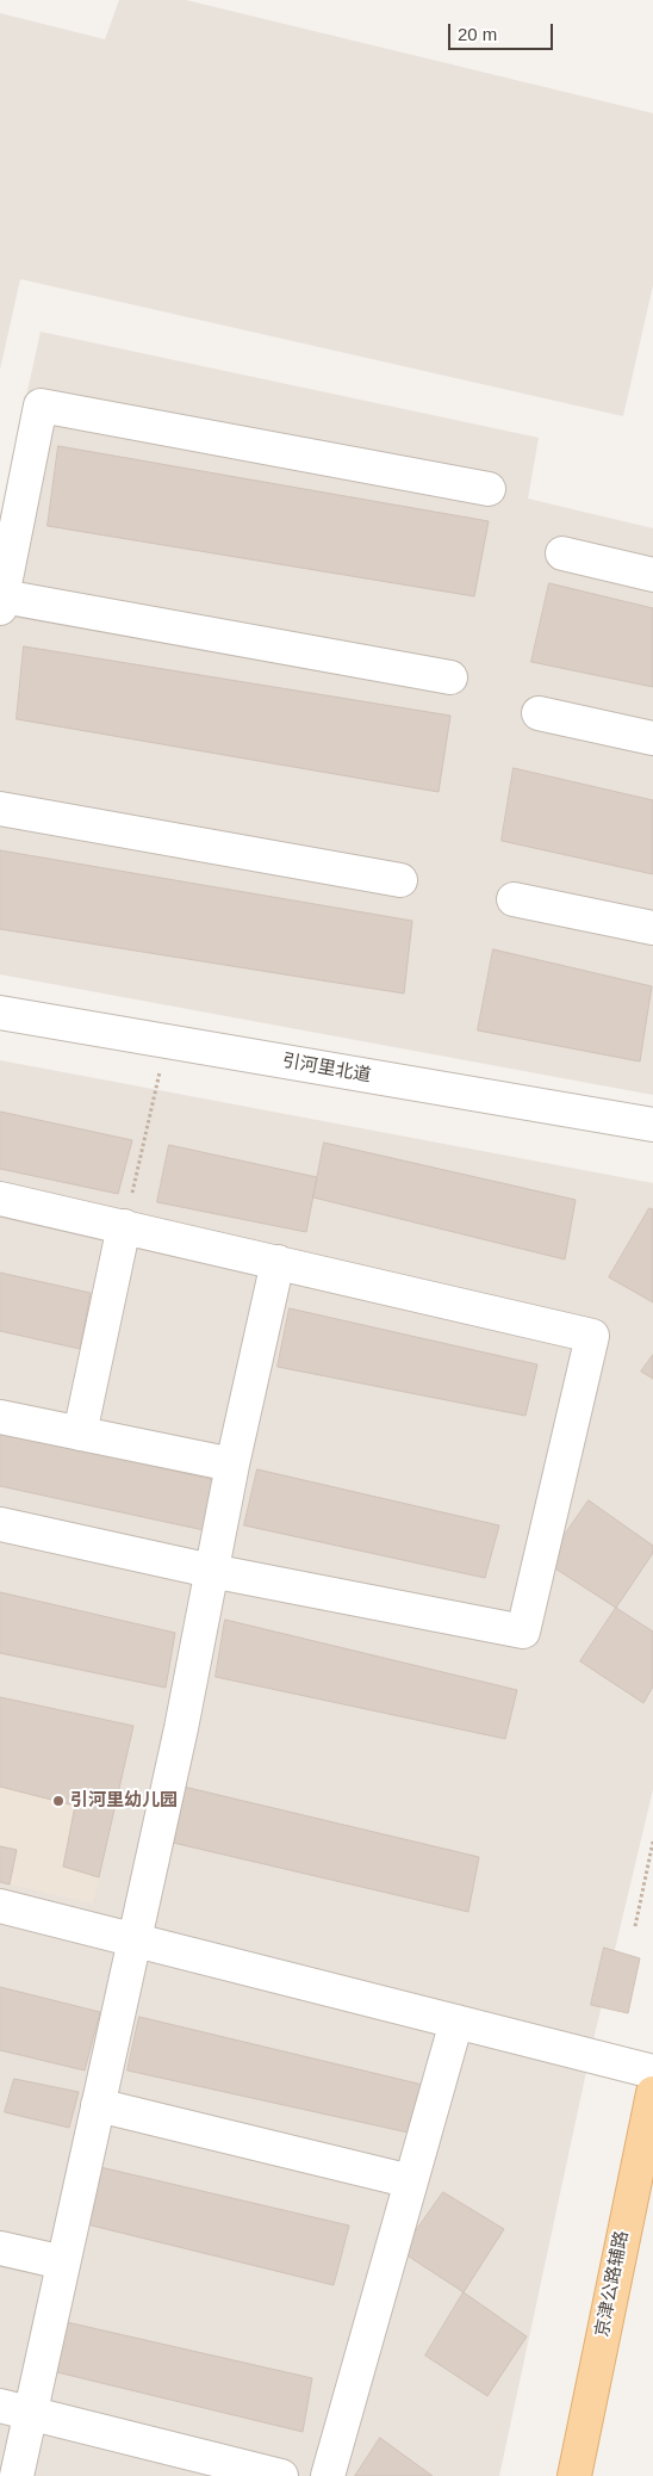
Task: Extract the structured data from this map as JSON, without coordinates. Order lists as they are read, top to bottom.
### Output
{
  "streets": {
    "main road": ["京津公路辅路"],
    "street": ["引河里北道"]
  },
  "places": ["引河里幼儿园"],
  "scale_bar": "20 m"
}
